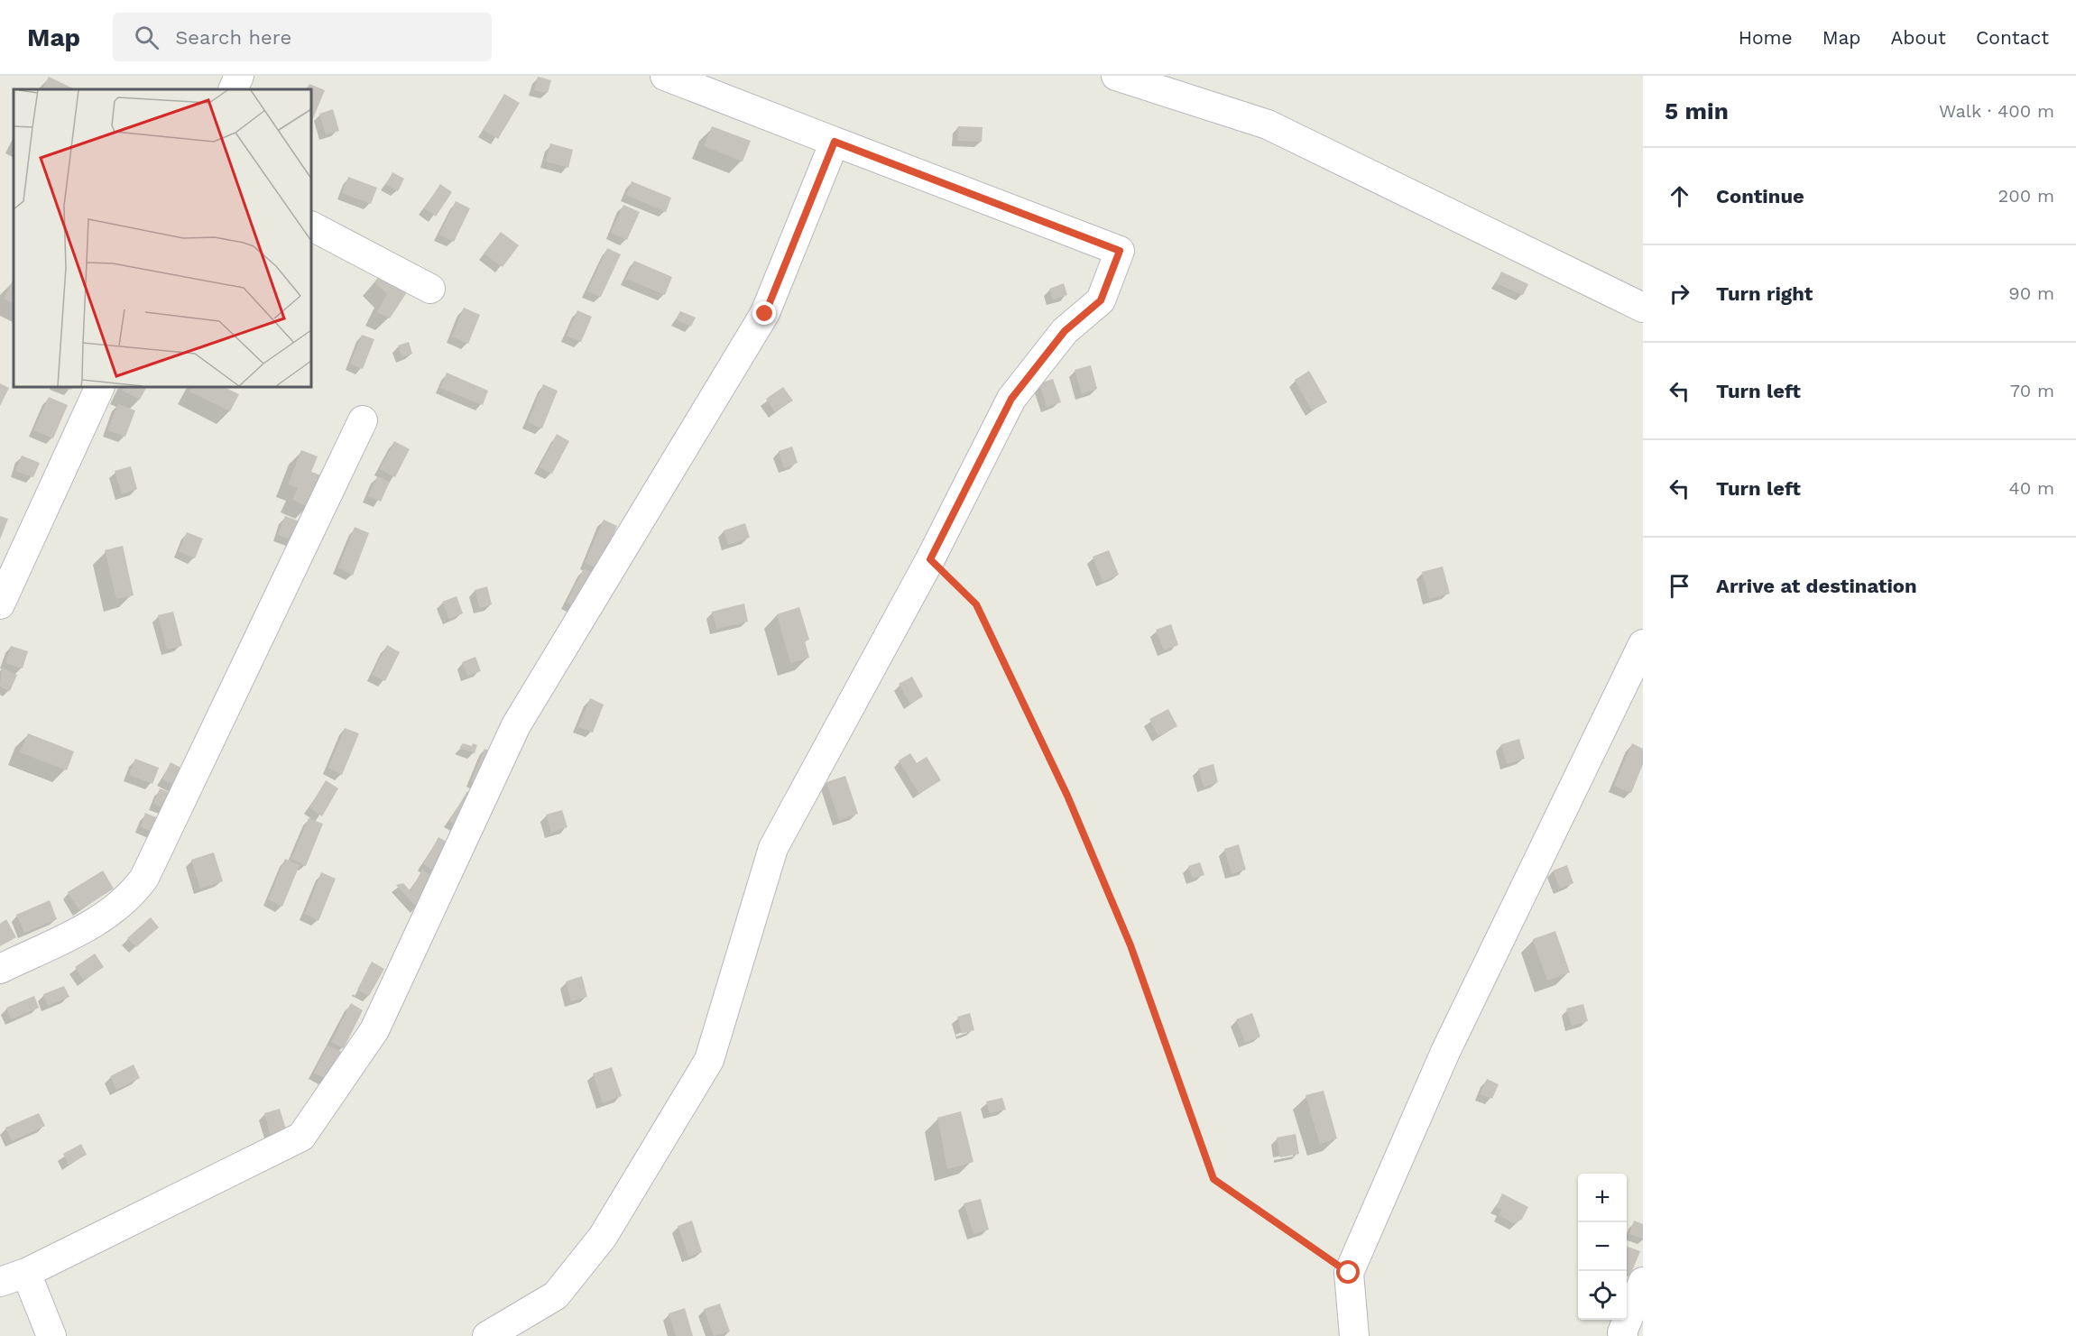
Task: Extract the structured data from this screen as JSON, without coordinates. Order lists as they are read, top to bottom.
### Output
{
  "page": {
    "header": "Map",
    "search": "Search here",
    "nav": [
      "Home",
      "Map",
      "About",
      "Contact"
    ],
    "heading": ["5 min", "Walk · 400 m"],
    "list": [
      ["Continue", "200 m"],
      ["Turn right", "90 m"],
      ["Turn left", "70 m"],
      ["Turn left", "40 m"],
      "Arrive at destination"
    ],
    "map_buttons": ["+", "−"]
  }
}
